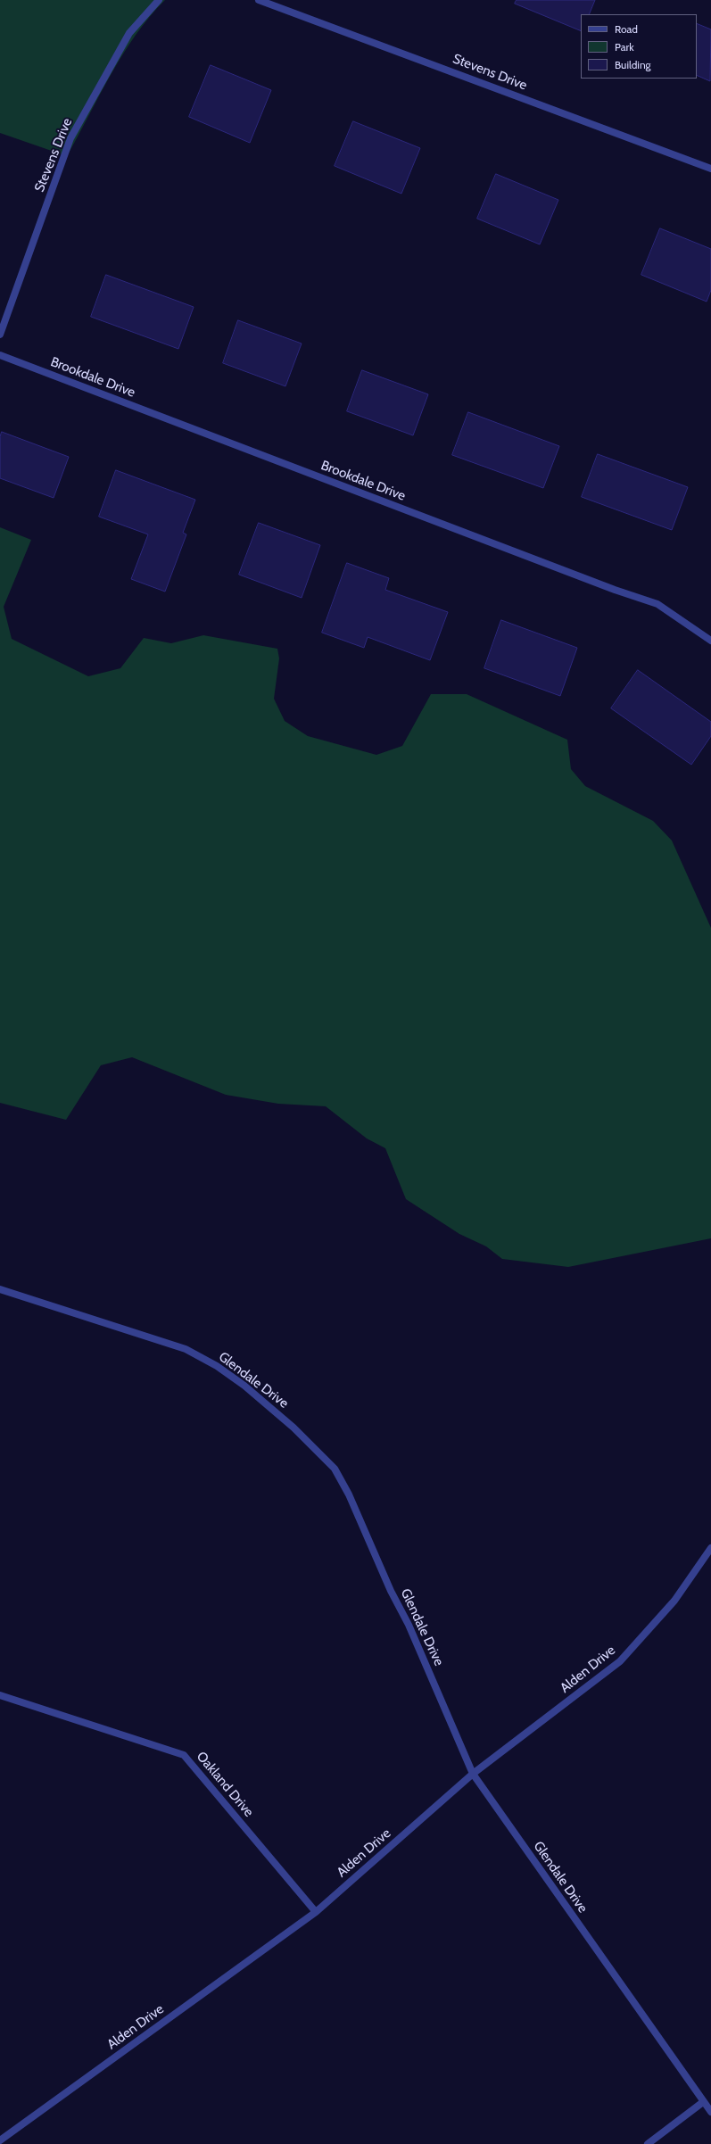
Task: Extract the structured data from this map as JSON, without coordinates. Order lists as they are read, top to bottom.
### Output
{
  "streets": {
    "street": [
      "Stevens Drive",
      "Brookdale Drive",
      "Glendale Drive",
      "Alden Drive",
      "Oakland Drive"
    ]
  },
  "crossings": [
    ["Glendale Drive", "Alden Drive"],
    ["Alden Drive", "Oakland Drive"]
  ],
  "legend": ["Road", "Park", "Building"]
}
